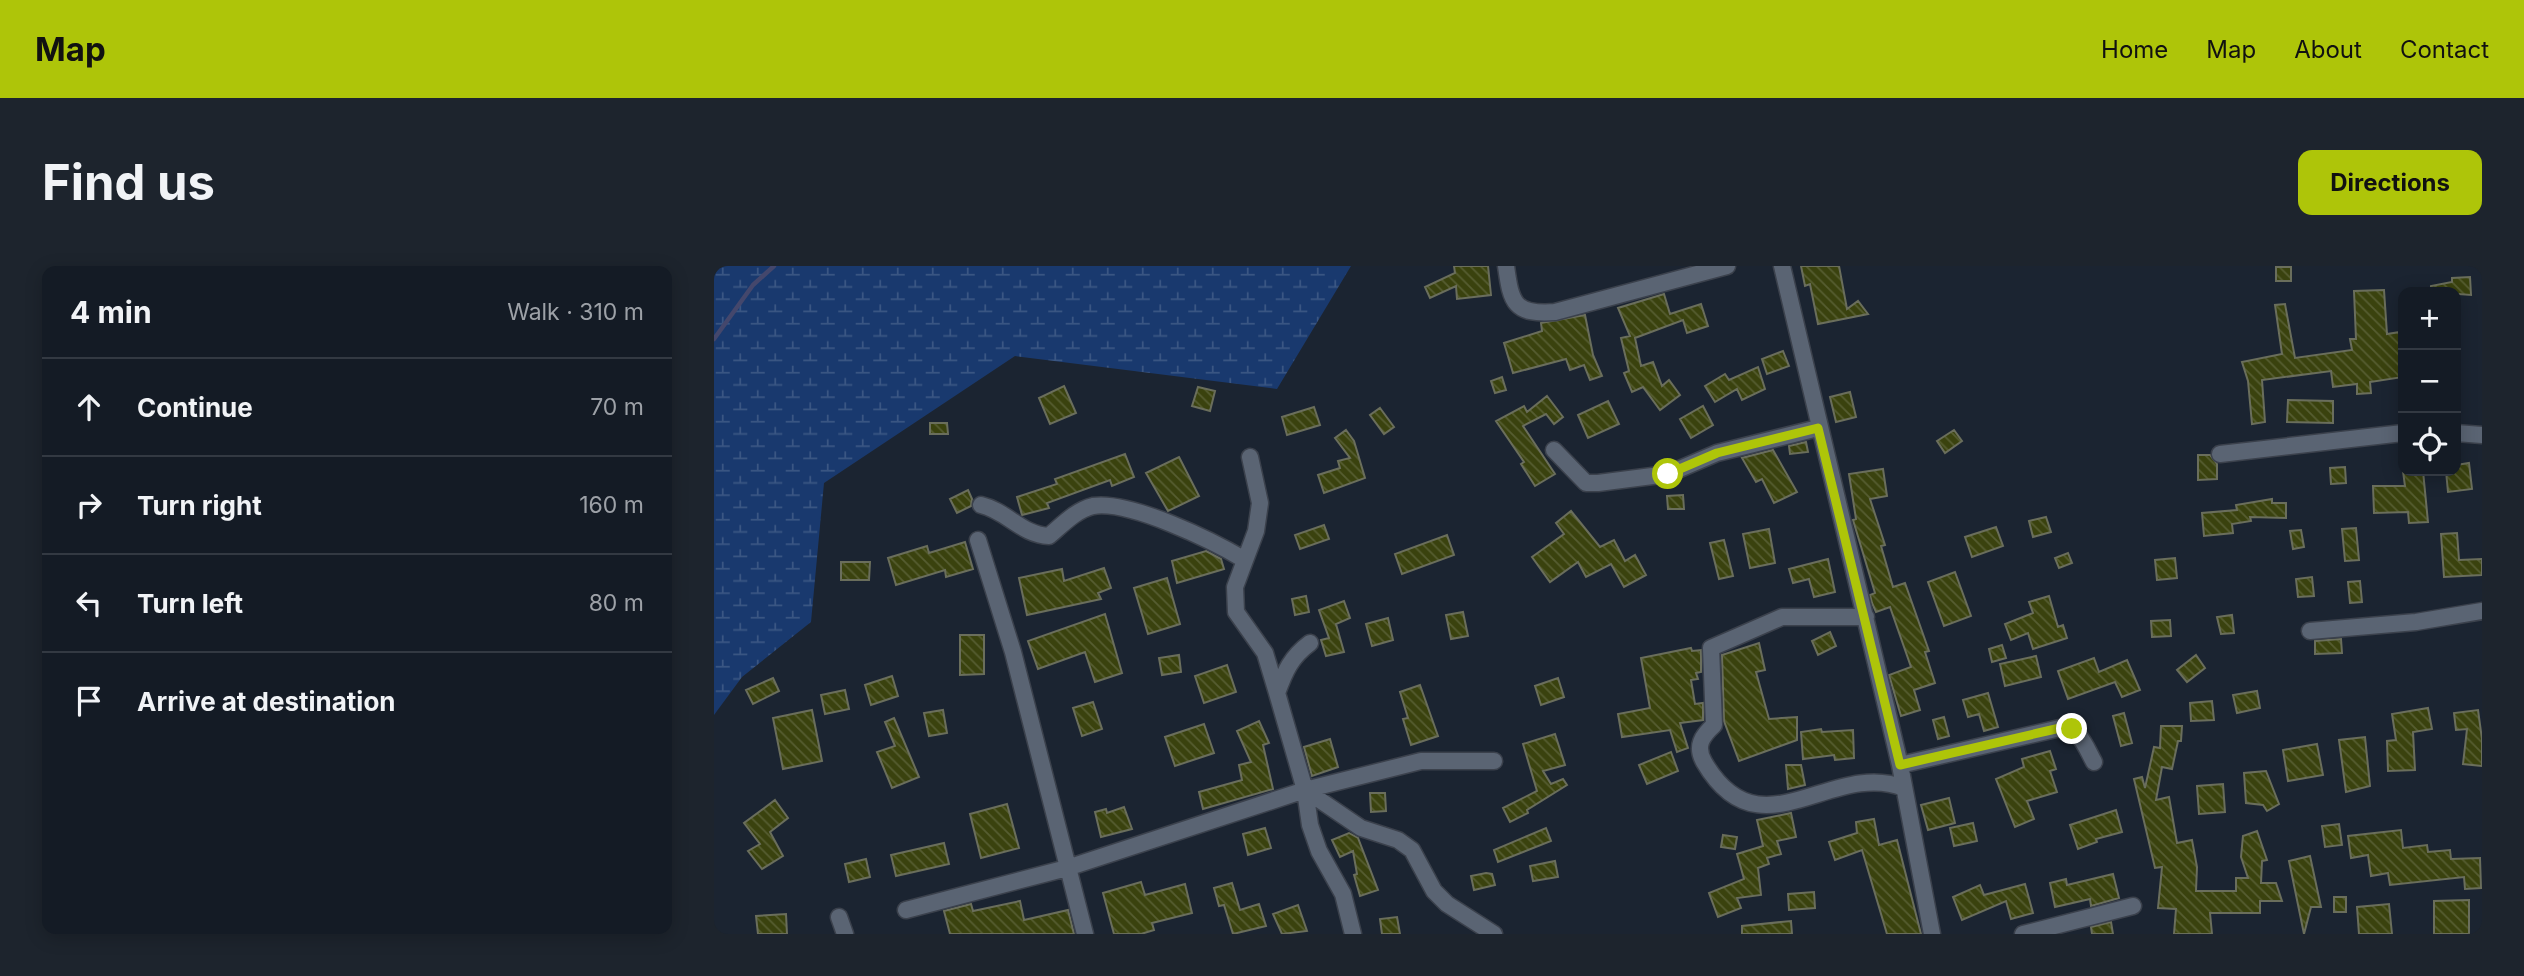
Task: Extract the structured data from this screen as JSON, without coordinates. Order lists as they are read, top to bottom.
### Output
{
  "page": {
    "header": "Map",
    "nav": [
      "Home",
      "Map",
      "About",
      "Contact"
    ],
    "buttons": "Directions",
    "title": "Find us",
    "heading": ["4 min", "Walk · 310 m"],
    "map_buttons": ["+", "−"],
    "list": [
      ["Continue", "70 m"],
      ["Turn right", "160 m"],
      ["Turn left", "80 m"],
      "Arrive at destination"
    ]
  }
}
